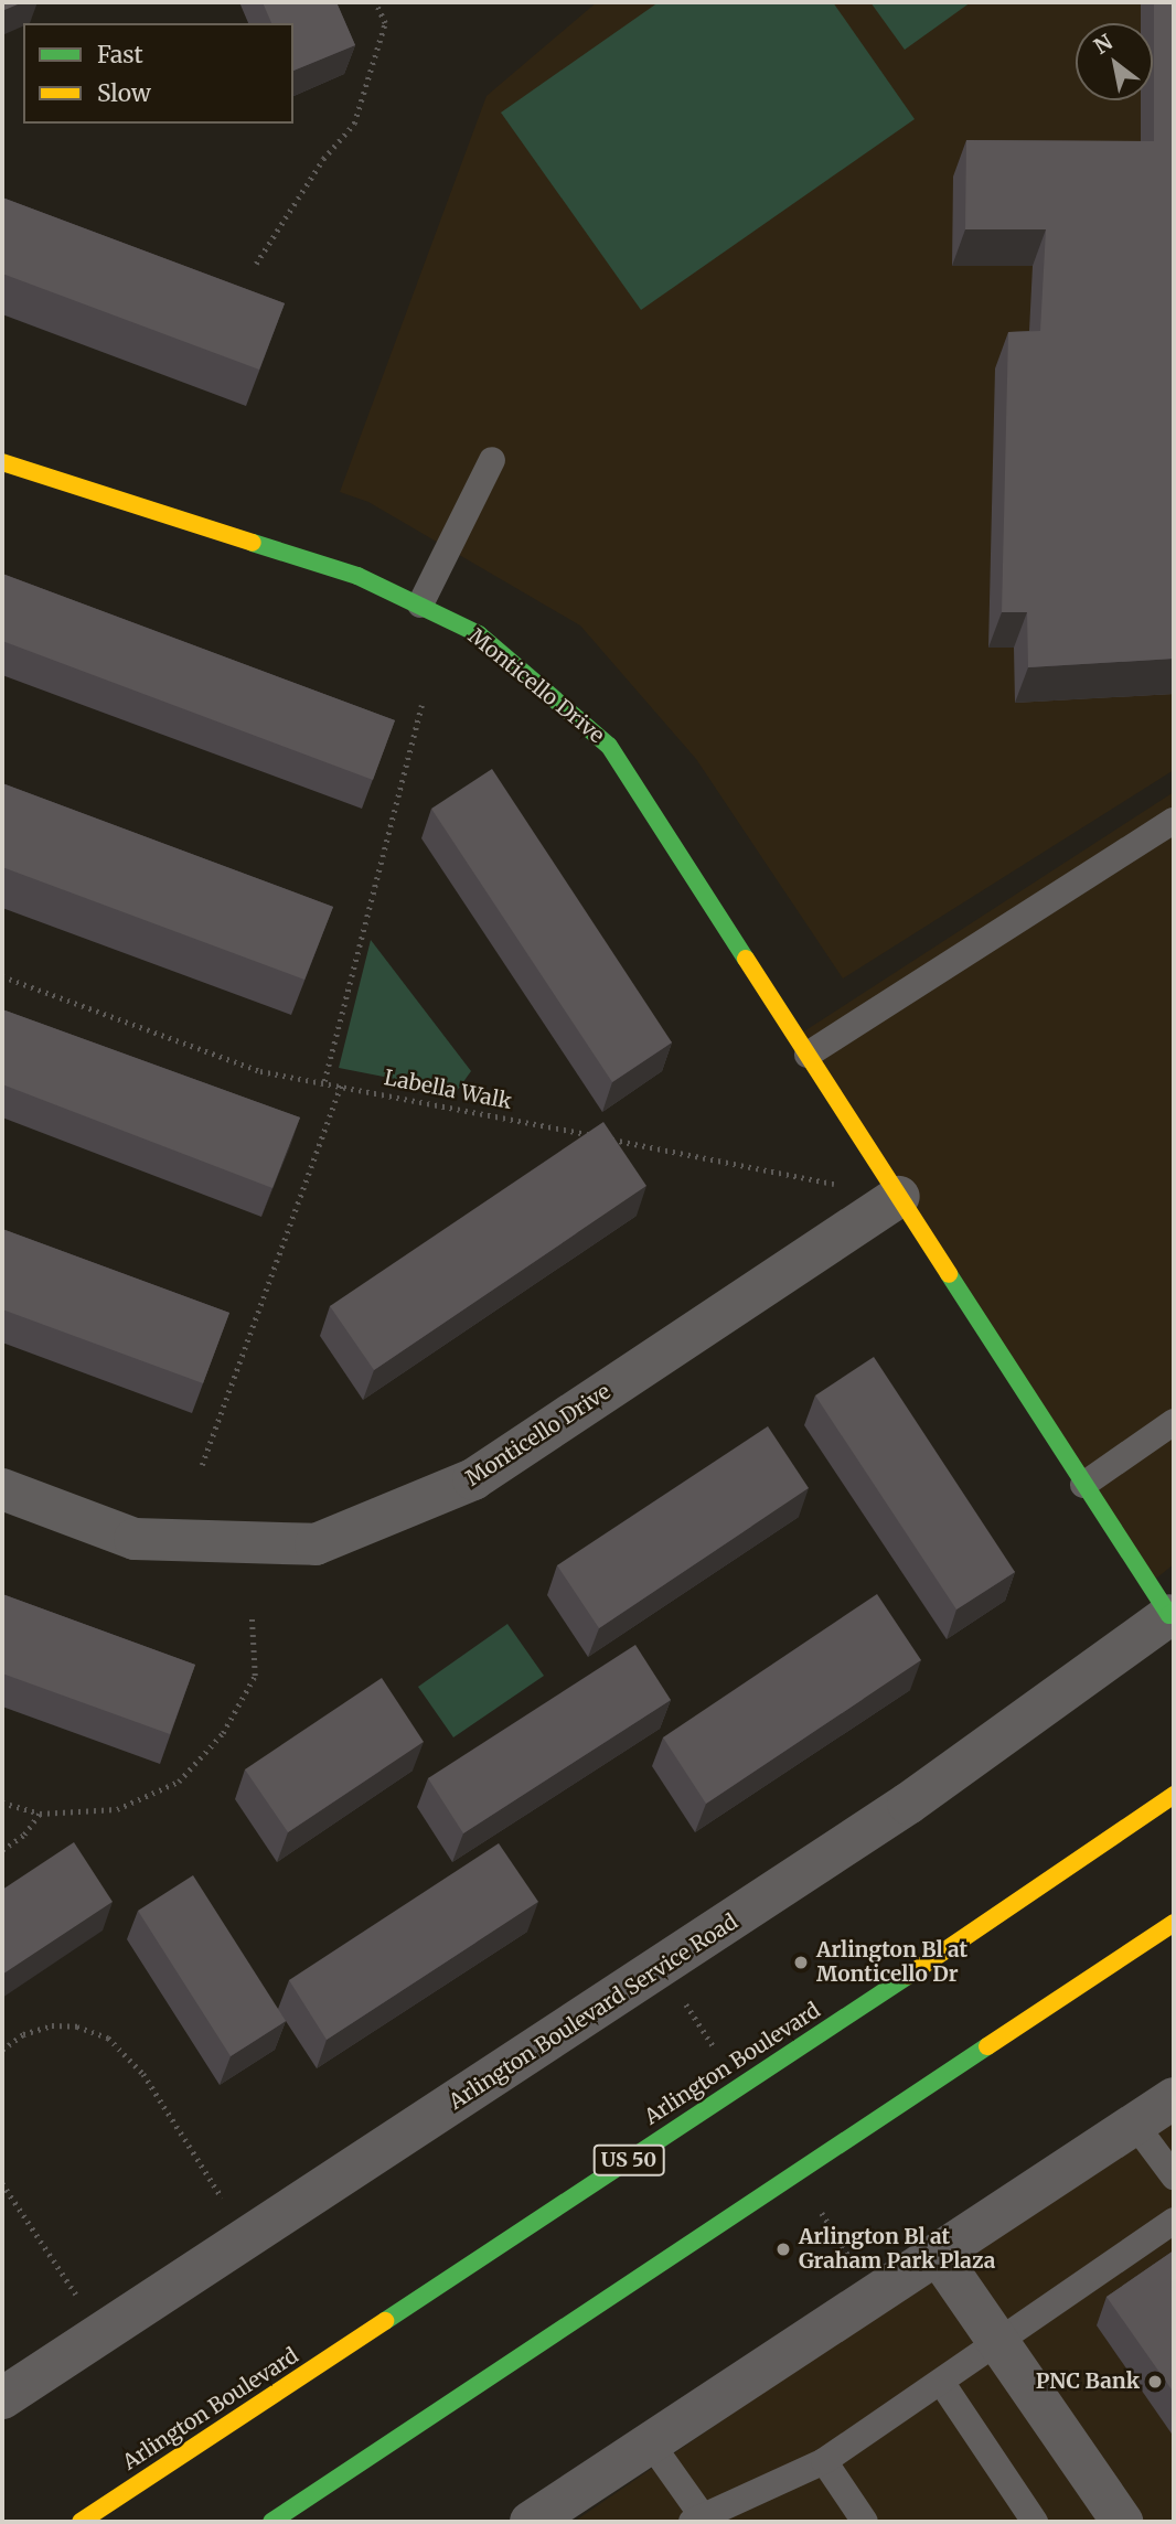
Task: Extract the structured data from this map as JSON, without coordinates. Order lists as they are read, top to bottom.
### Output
{
  "streets": {
    "main road": ["Monticello Drive", "Arlington Boulevard", "US 50"],
    "street": ["Arlington Boulevard Service Road"],
    "path": ["Labella Walk"]
  },
  "crossings": [
    ["Monticello Drive", "Arlington Boulevard Service Road"]
  ],
  "places": ["Arlington Bl at Monticello Dr", "Arlington Bl at Graham Park Plaza", "PNC Bank"],
  "legend": ["Fast", "Slow"],
  "north": "top left"
}
